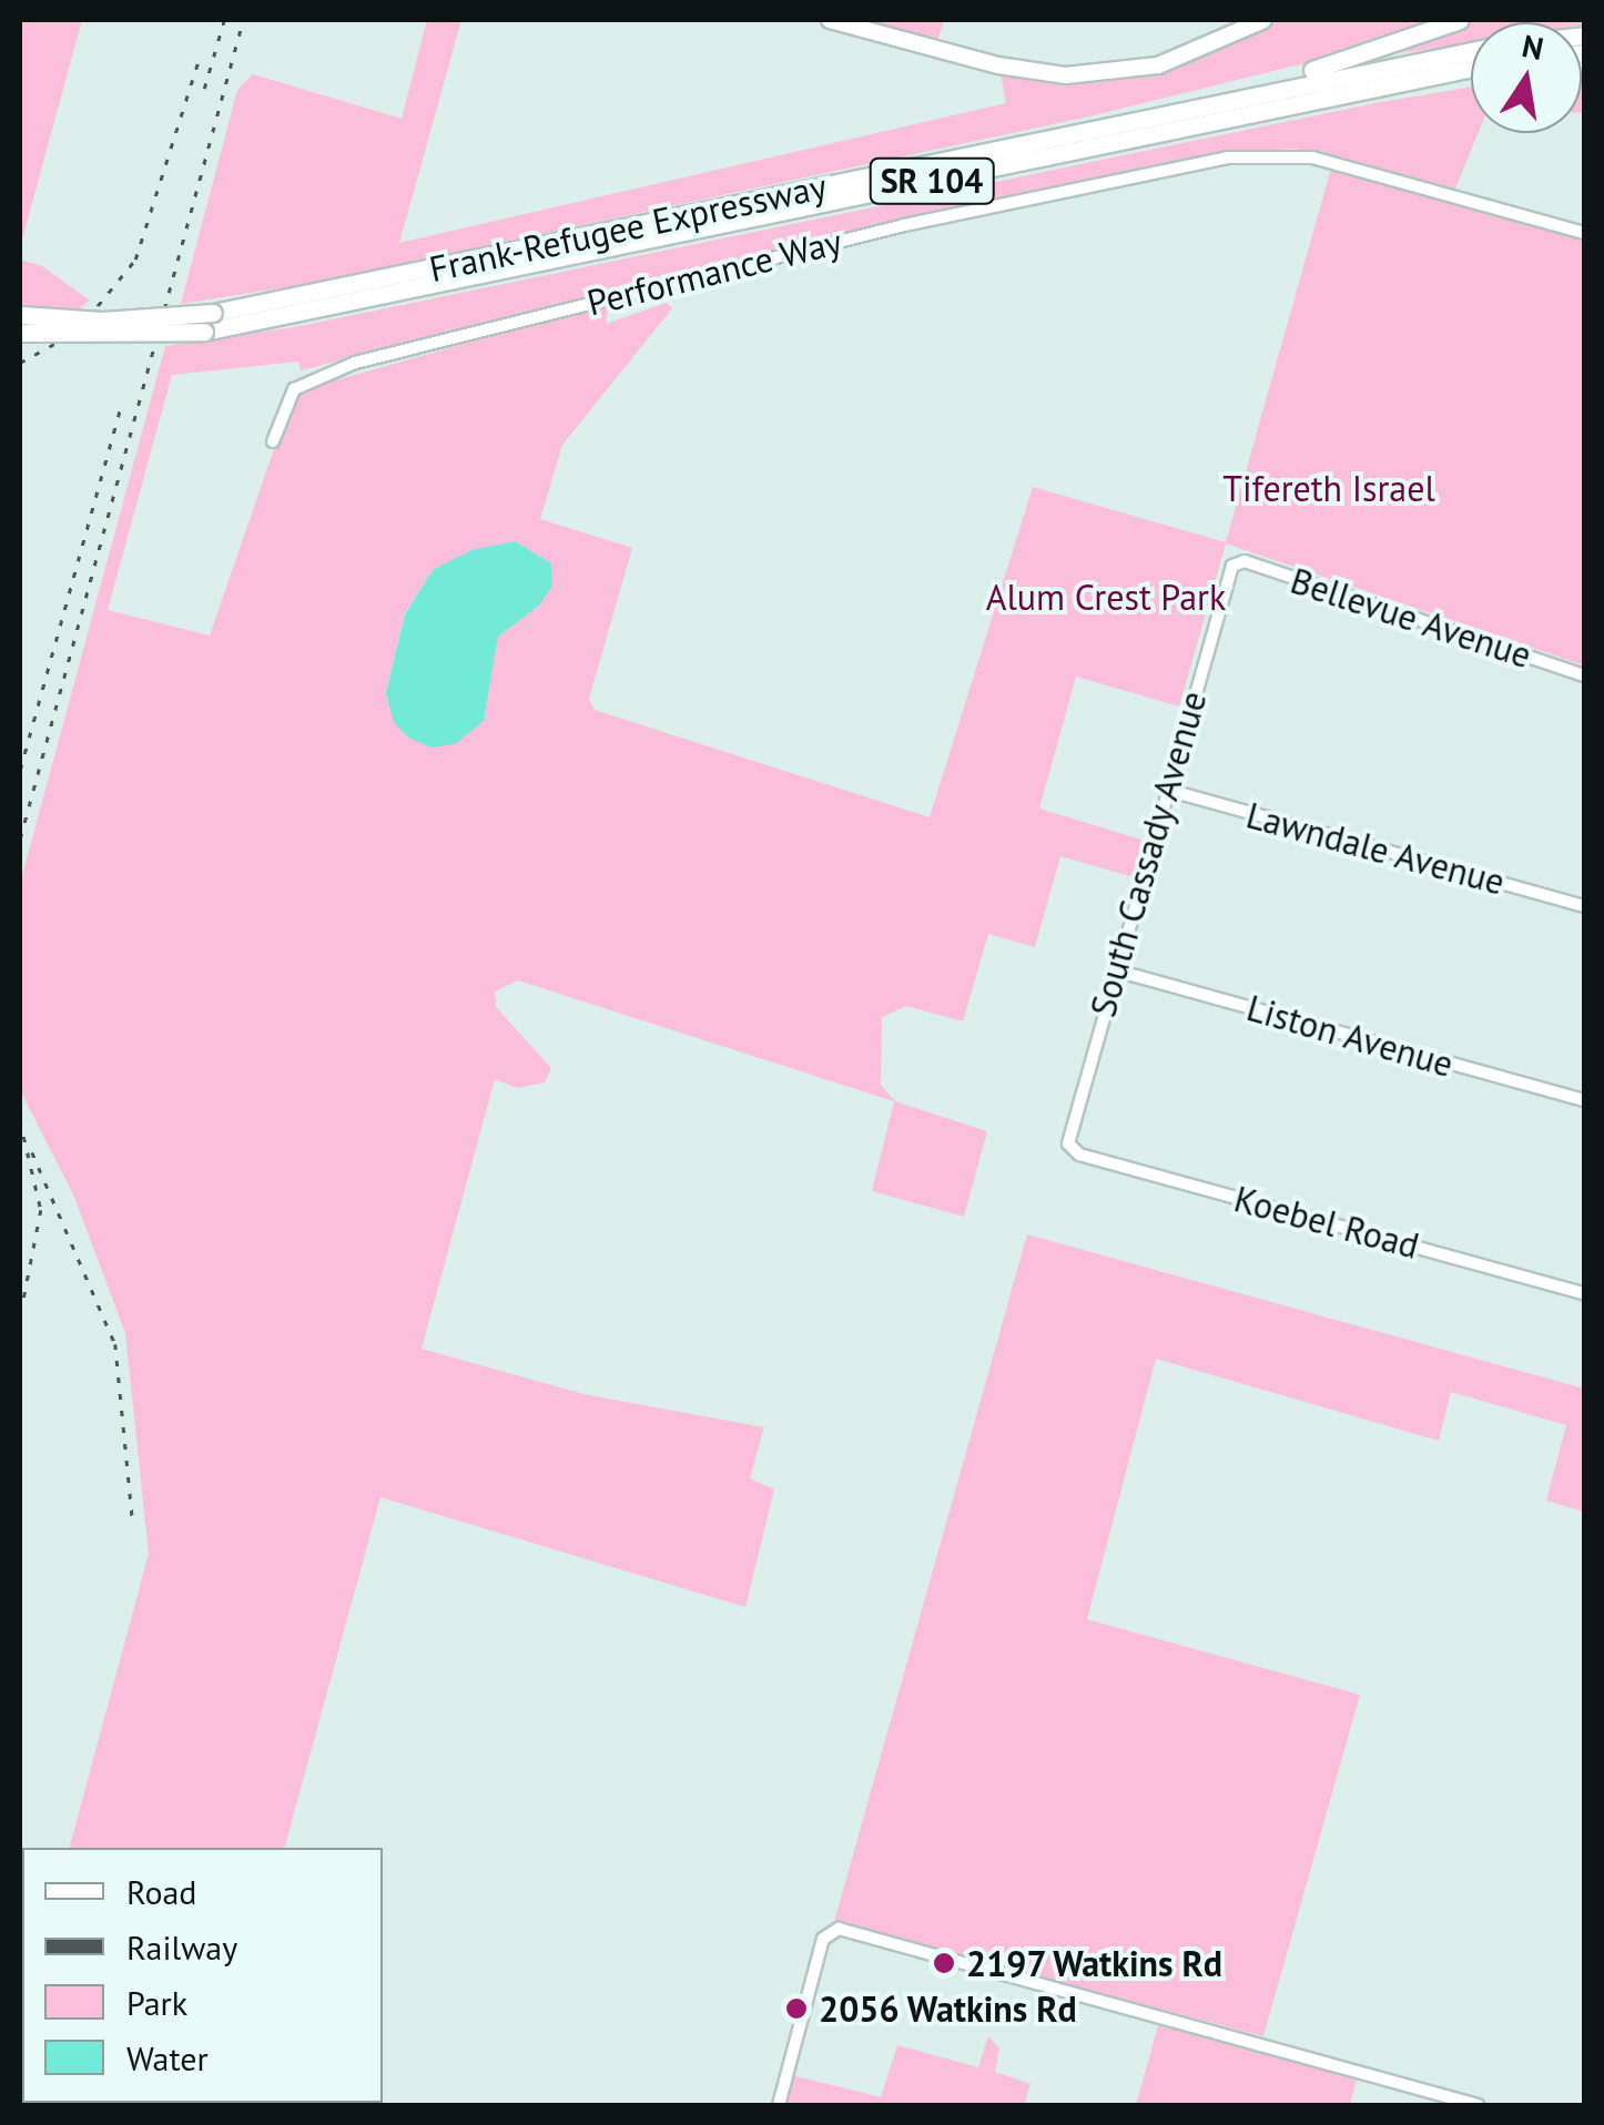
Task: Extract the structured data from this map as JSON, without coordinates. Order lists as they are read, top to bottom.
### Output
{
  "streets": {
    "highway": ["SR 104", "Frank-Refugee Expressway"],
    "street": [
      "Performance Way",
      "Bellevue Avenue",
      "Lawndale Avenue",
      "South Cassady Avenue",
      "Liston Avenue",
      "Koebel Road"
    ]
  },
  "crossings": [
    ["Bellevue Avenue", "South Cassady Avenue"],
    ["Lawndale Avenue", "South Cassady Avenue"],
    ["South Cassady Avenue", "Liston Avenue"],
    ["South Cassady Avenue", "Koebel Road"]
  ],
  "parks": ["Tifereth Israel", "Alum Crest Park"],
  "places": ["2197 Watkins Rd", "2056 Watkins Rd"],
  "legend": [
    "Road",
    "Railway",
    "Park",
    "Water"
  ],
  "north": "top"
}
